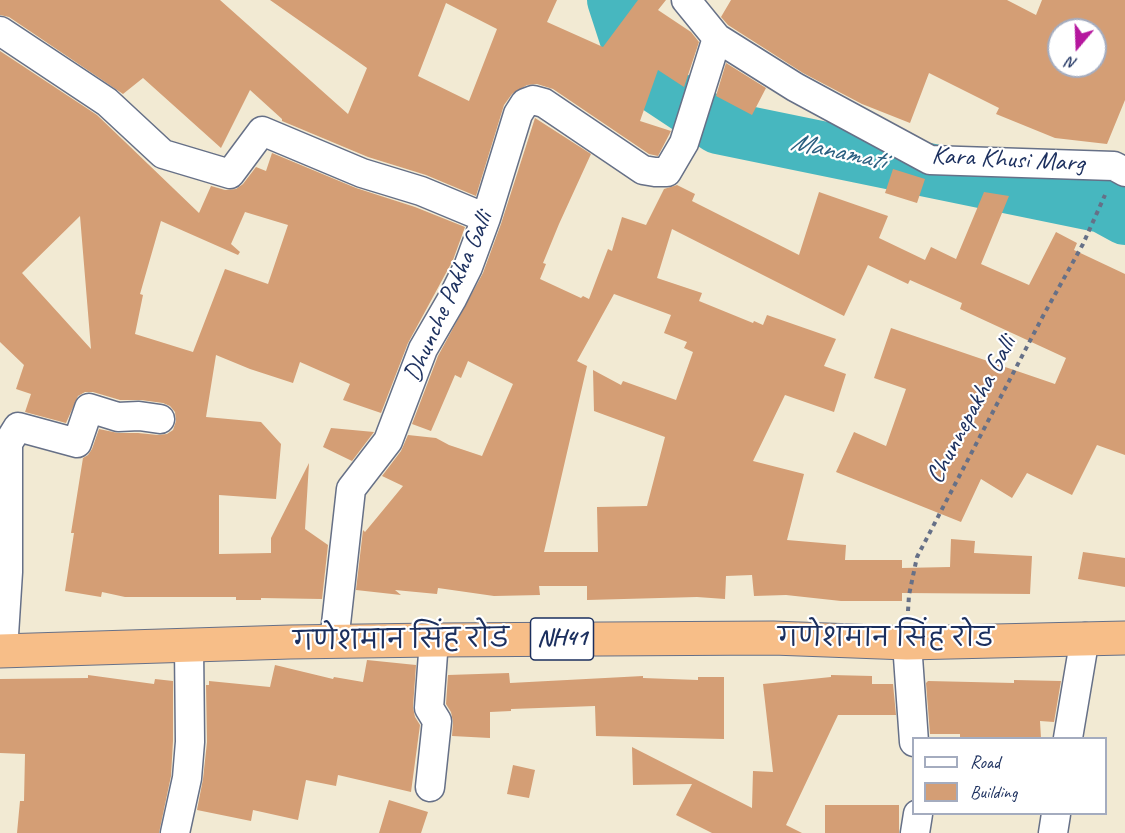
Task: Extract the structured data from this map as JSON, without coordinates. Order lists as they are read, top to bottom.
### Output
{
  "streets": {
    "highway": ["NH41", "गणेशमान सिंह रोड"],
    "street": ["Kara Khusi Marg", "Dhunche Pakha Galli"],
    "path": ["Chunnepakha Galli"]
  },
  "crossings": [
    ["Kara Khusi Marg", "Dhunche Pakha Galli"],
    ["Dhunche Pakha Galli", "गणेशमान सिंह रोड"],
    ["Chunnepakha Galli", "गणेशमान सिंह रोड"]
  ],
  "water": ["Manamati"],
  "legend": ["Road", "Building"],
  "north": "bottom"
}
